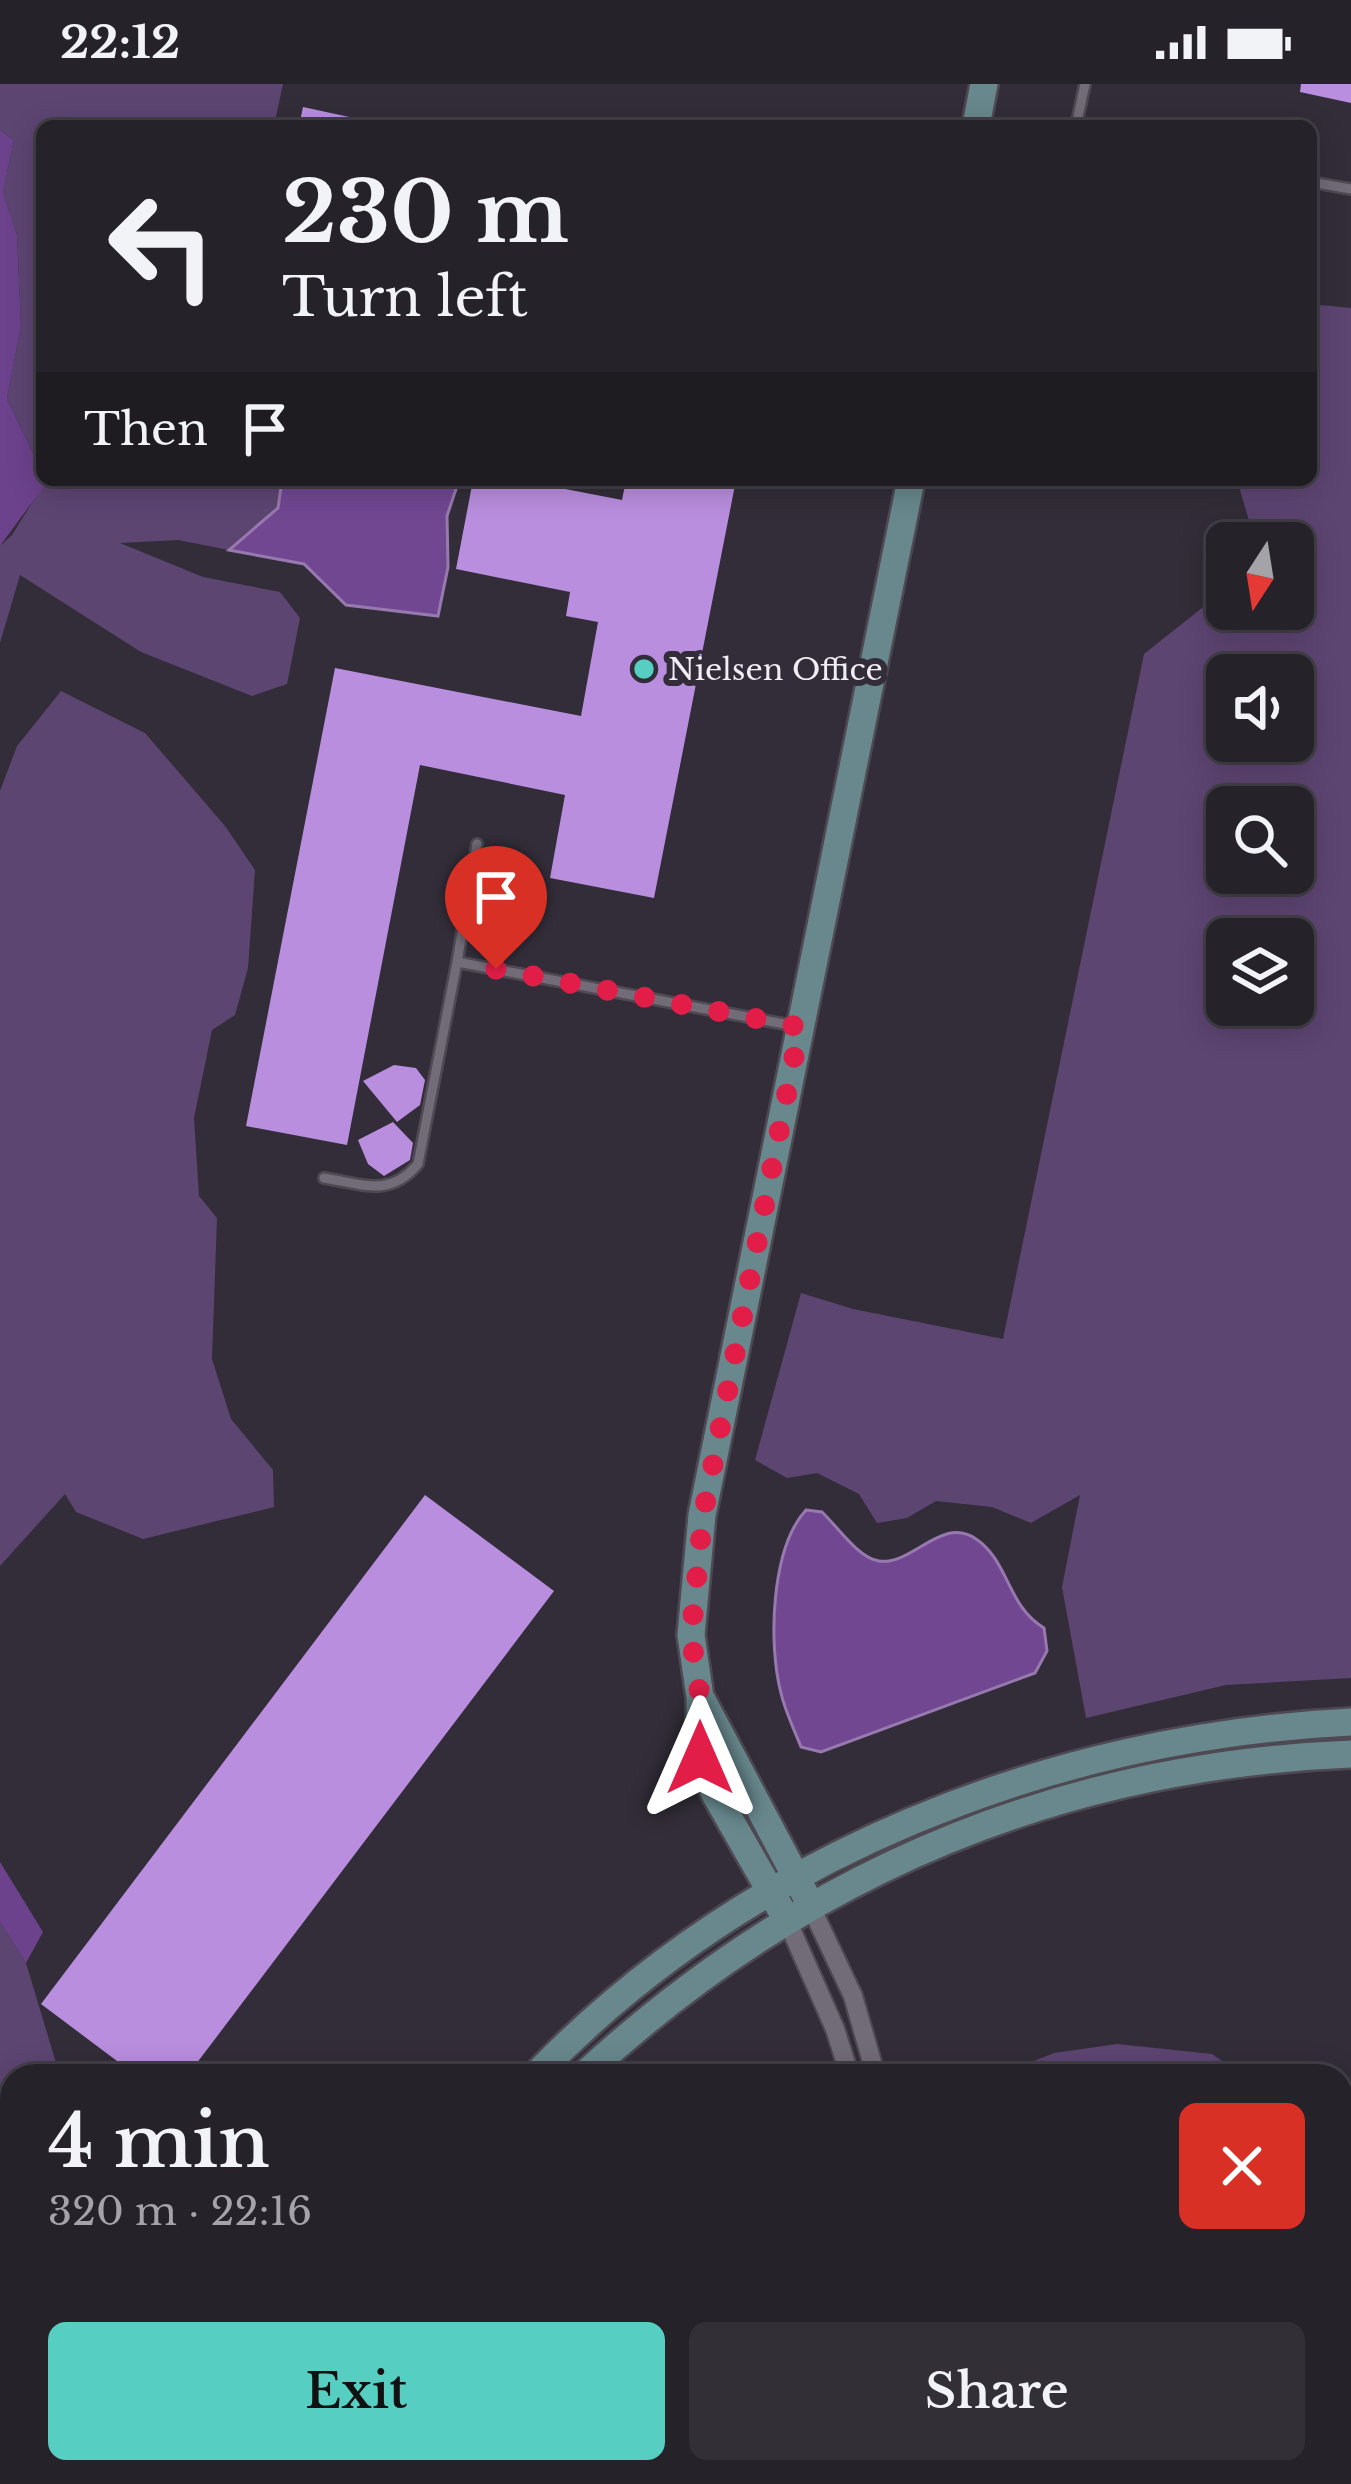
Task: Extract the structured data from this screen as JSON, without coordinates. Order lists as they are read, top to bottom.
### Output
{
  "places": ["Nielsen Office"],
  "north": "bottom",
  "page": {
    "status": "22:12",
    "turn": ["230 m", "Turn left"],
    "then": "Then",
    "heading": ["4 min", "320 m · 22:16"],
    "buttons": ["Exit", "Share"]
  }
}
